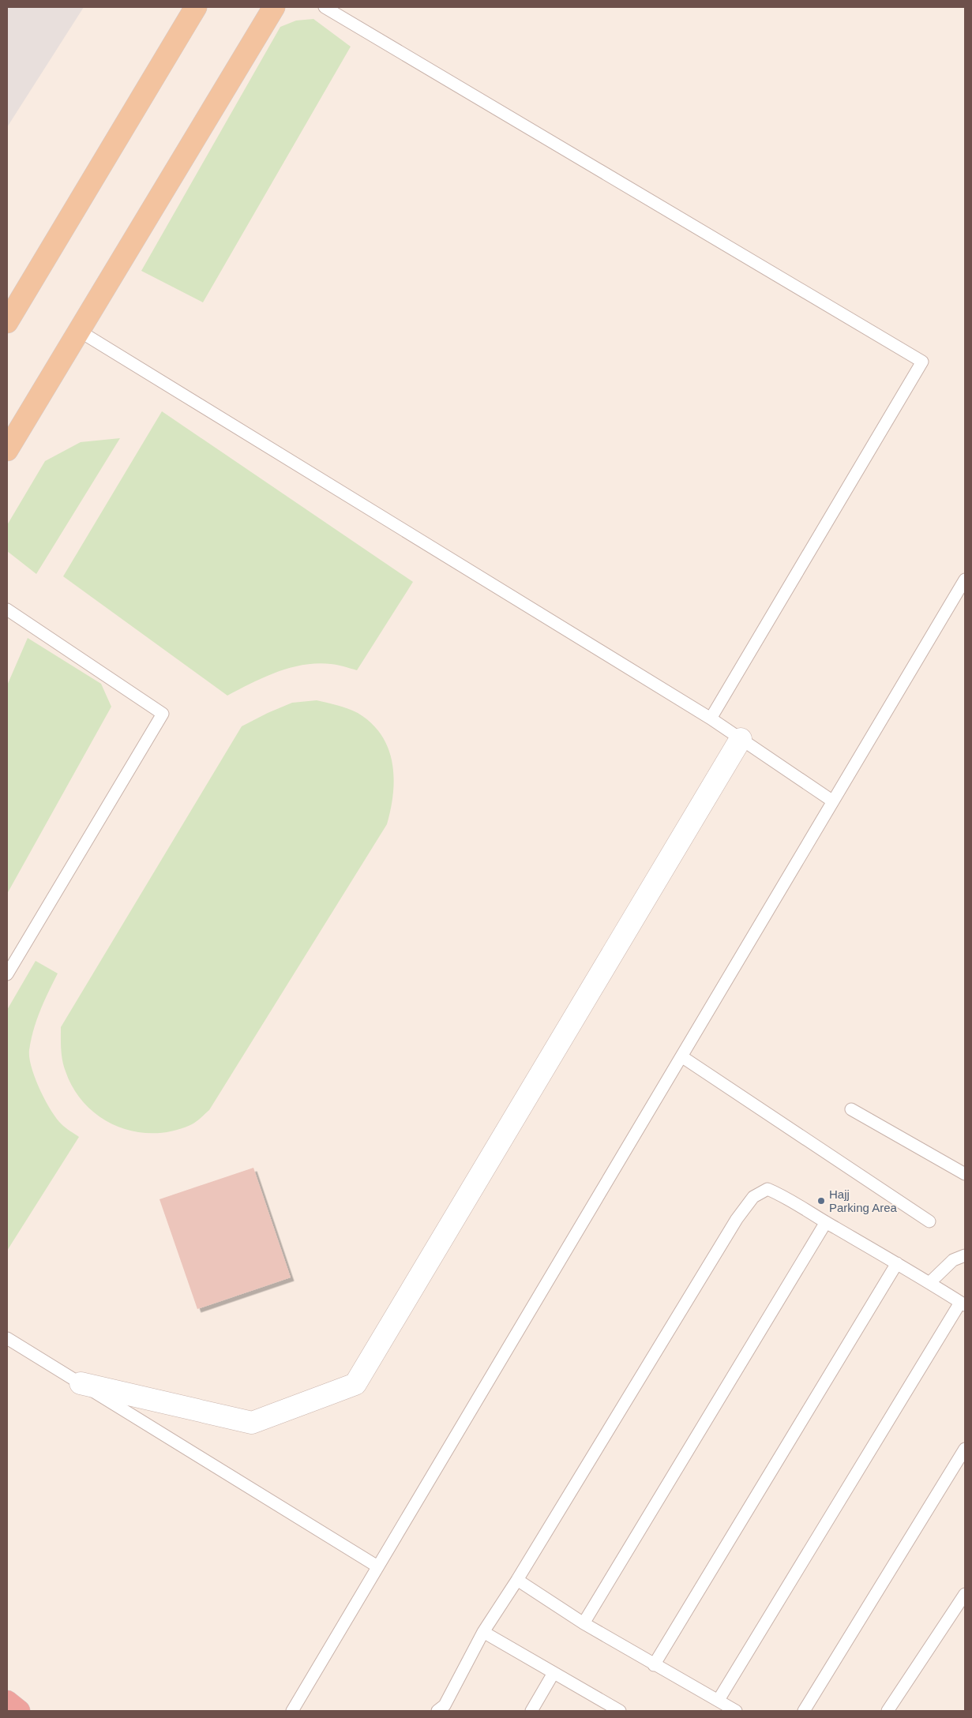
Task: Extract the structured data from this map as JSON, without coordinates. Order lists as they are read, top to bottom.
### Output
{
  "places": ["Hajj Parking Area"]
}
